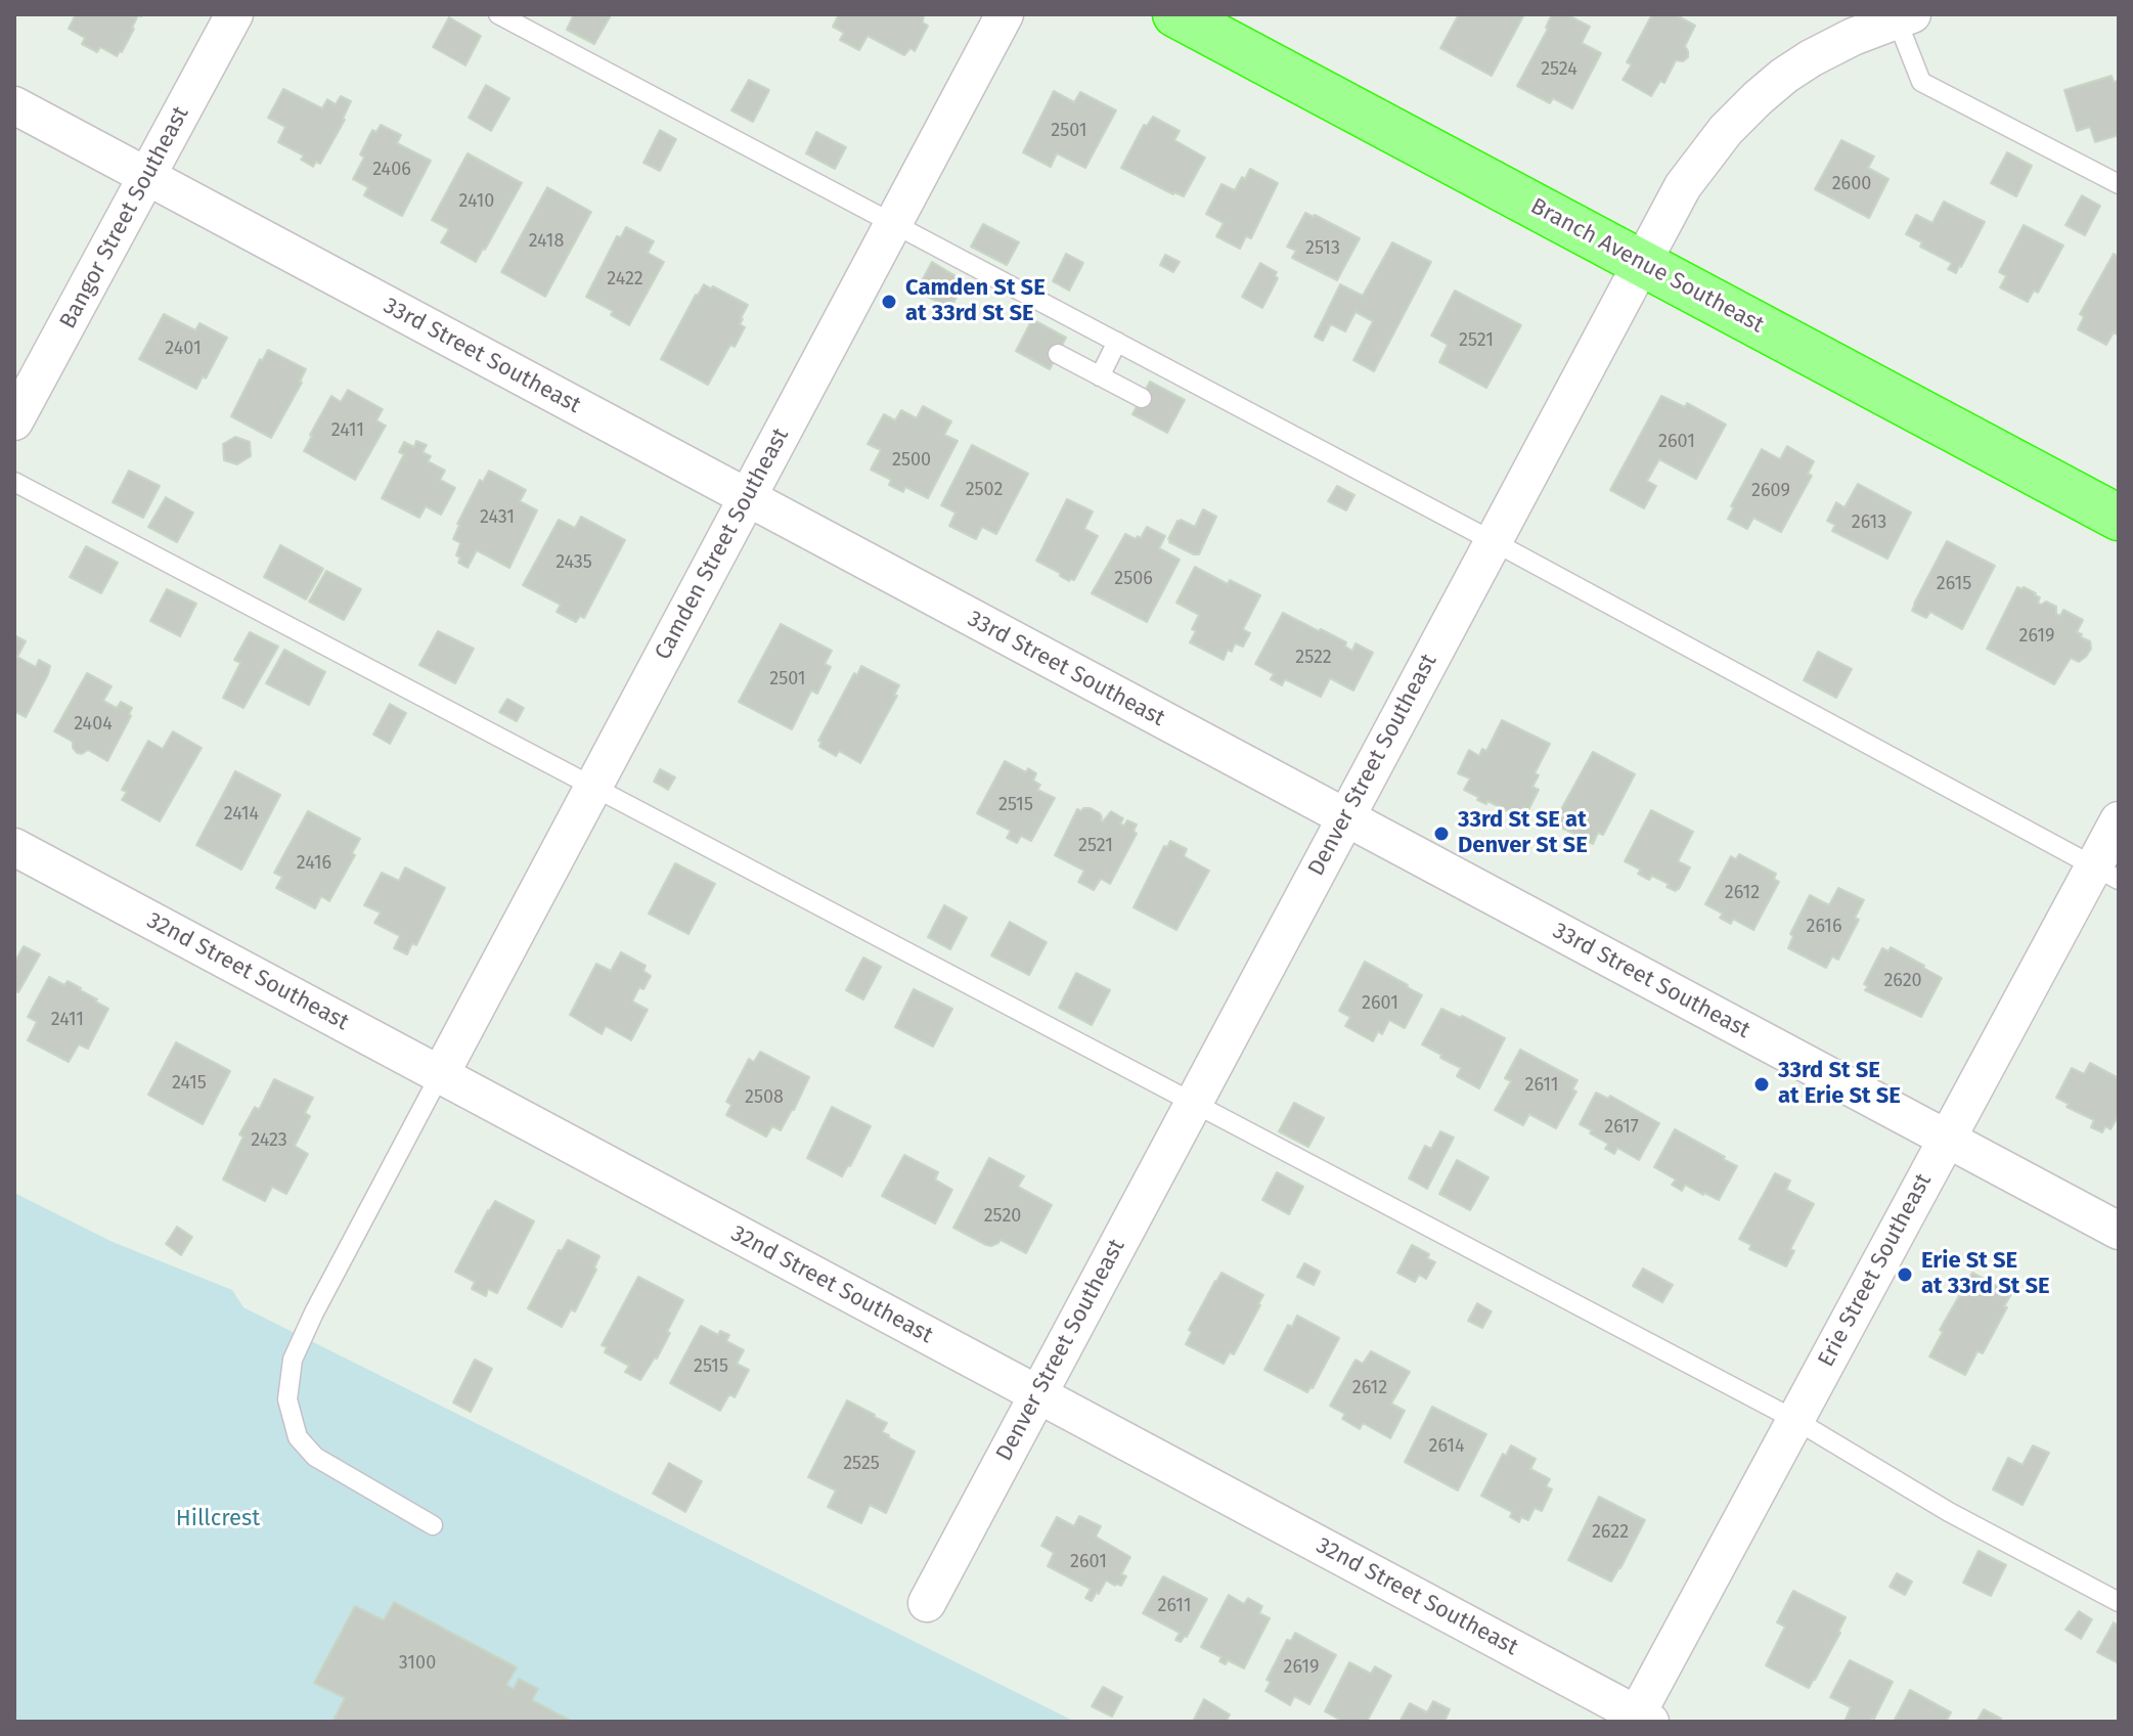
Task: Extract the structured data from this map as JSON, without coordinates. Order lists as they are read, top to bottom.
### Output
{
  "streets": {
    "highway": ["Branch Avenue Southeast"],
    "street": [
      "Bangor Street Southeast",
      "33rd Street Southeast",
      "Camden Street Southeast",
      "Denver Street Southeast",
      "32nd Street Southeast",
      "Erie Street Southeast"
    ]
  },
  "crossings": [
    ["Bangor Street Southeast", "33rd Street Southeast"],
    ["Branch Avenue Southeast", "Denver Street Southeast"],
    ["33rd Street Southeast", "Camden Street Southeast"],
    ["33rd Street Southeast", "Denver Street Southeast"],
    ["33rd Street Southeast", "Erie Street Southeast"],
    ["Camden Street Southeast", "32nd Street Southeast"],
    ["Denver Street Southeast", "32nd Street Southeast"],
    ["32nd Street Southeast", "Erie Street Southeast"]
  ],
  "parks": ["Hillcrest"],
  "places": [
    "Camden St SE at 33rd St SE",
    "33rd St SE at Denver St SE",
    "33rd St SE at Erie St SE",
    "Erie St SE at 33rd St SE"
  ],
  "house_numbers": [
    "2524",
    "2501",
    "2406",
    "2600",
    "2410",
    "2418",
    "2513",
    "2422",
    "2521",
    "2401",
    "2411",
    "2601",
    "2500",
    "2502",
    "2609",
    "2431",
    "2613",
    "2435",
    "2506",
    "2615",
    "2619",
    "2522",
    "2501",
    "2404",
    "2515",
    "2414",
    "2521",
    "2416",
    "2612",
    "2616",
    "2620",
    "2601",
    "2411",
    "2415",
    "2611",
    "2508",
    "2617",
    "2423",
    "2520",
    "2515",
    "2612",
    "2614",
    "2525",
    "2622",
    "2601",
    "2611",
    "3100",
    "2619"
  ]
}
